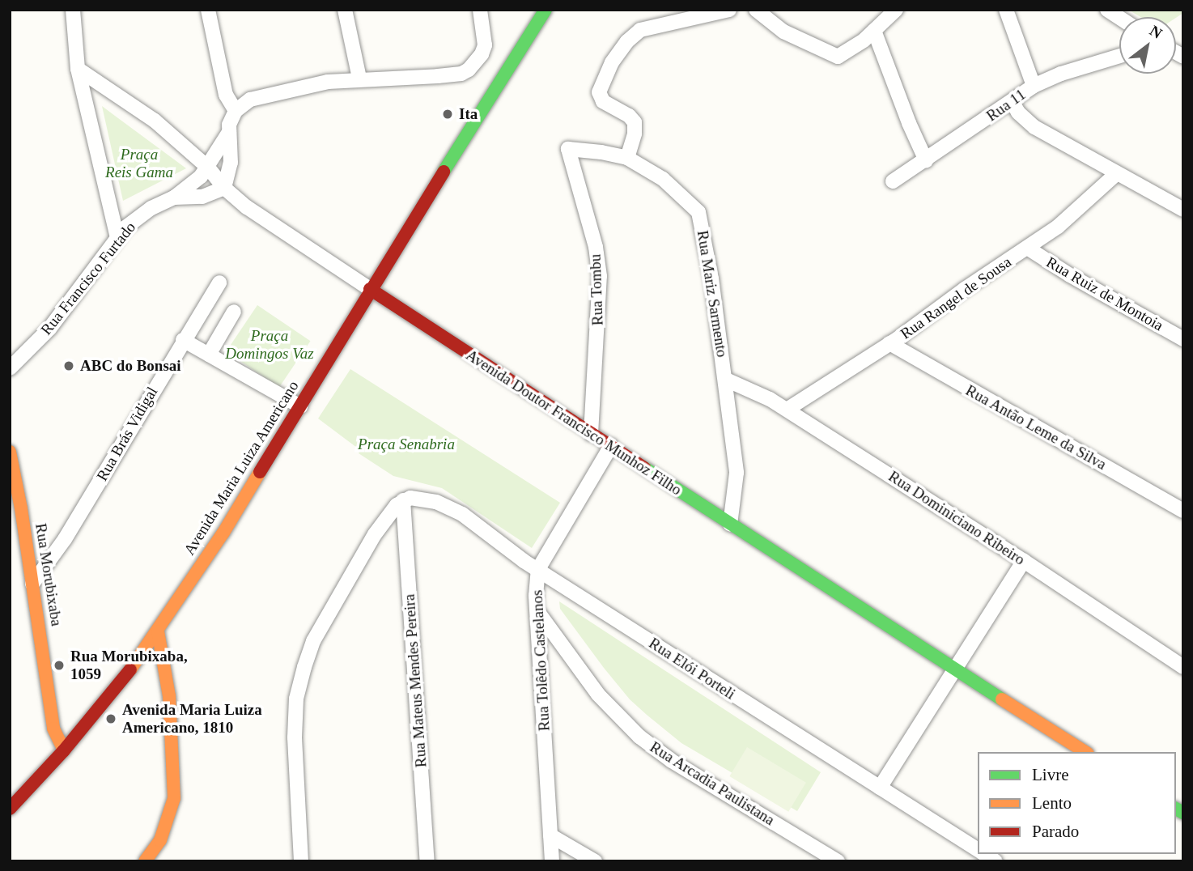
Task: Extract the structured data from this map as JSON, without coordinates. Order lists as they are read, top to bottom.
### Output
{
  "streets": {
    "street": [
      "Rua 11",
      "Rua Francisco Furtado",
      "Rua Tombu",
      "Rua Mariz Sarmento",
      "Rua Ruiz de Montoia",
      "Rua Rangel de Sousa",
      "Avenida Doutor Francisco Munhoz Filho",
      "Rua Antão Leme da Silva",
      "Rua Brás Vidigal",
      "Avenida Maria Luiza Americano",
      "Rua Dominiciano Ribeiro",
      "Rua Morubixaba",
      "Rua Tolêdo Castelanos",
      "Rua Elói Porteli",
      "Rua Mateus Mendes Pereira",
      "Rua Arcadia Paulistana"
    ]
  },
  "crossings": [
    ["Rua Francisco Furtado", "Avenida Doutor Francisco Munhoz Filho"],
    ["Rua Tombu", "Rua Mariz Sarmento"],
    ["Rua Tombu", "Avenida Doutor Francisco Munhoz Filho"],
    ["Rua Mariz Sarmento", "Avenida Doutor Francisco Munhoz Filho"],
    ["Rua Mariz Sarmento", "Rua Dominiciano Ribeiro"],
    ["Rua Ruiz de Montoia", "Rua Rangel de Sousa"],
    ["Rua Rangel de Sousa", "Rua Antão Leme da Silva"],
    ["Rua Rangel de Sousa", "Rua Dominiciano Ribeiro"],
    ["Avenida Doutor Francisco Munhoz Filho", "Avenida Maria Luiza Americano"],
    ["Avenida Doutor Francisco Munhoz Filho", "Rua Tolêdo Castelanos"],
    ["Rua Brás Vidigal", "Rua Morubixaba"],
    ["Avenida Maria Luiza Americano", "Rua Morubixaba"],
    ["Rua Tolêdo Castelanos", "Rua Elói Porteli"],
    ["Rua Tolêdo Castelanos", "Rua Arcadia Paulistana"],
    ["Rua Elói Porteli", "Rua Mateus Mendes Pereira"]
  ],
  "parks": ["Praça Reis Gama", "Praça Domingos Vaz", "Praça Senabria"],
  "places": [
    "Ita",
    "ABC do Bonsai",
    "Rua Morubixaba, 1059",
    "Avenida Maria Luiza Americano, 1810"
  ],
  "legend": ["Livre", "Lento", "Parado"],
  "north": "top right"
}
